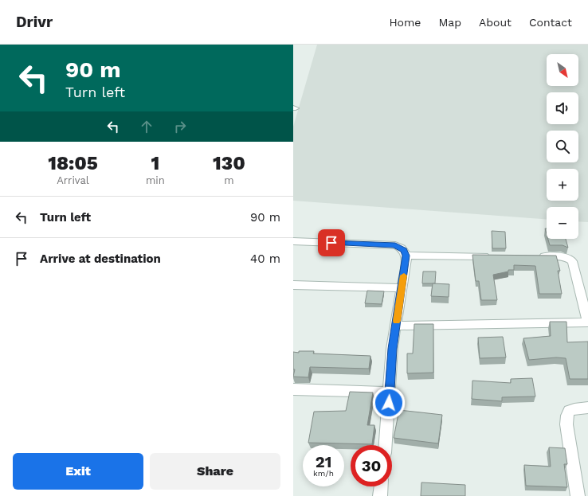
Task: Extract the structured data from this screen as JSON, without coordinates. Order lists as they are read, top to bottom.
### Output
{
  "north": "bottom right",
  "page": {
    "header": "Drivr",
    "nav": [
      "Home",
      "Map",
      "About",
      "Contact"
    ],
    "turn": ["90 m", "Turn left"],
    "map_buttons": ["+", "−"],
    "eta": [
      "18:05",
      "Arrival",
      "1",
      "min",
      "130",
      "m"
    ],
    "list": [
      {
        "name": "Turn left",
        "value": "90 m"
      },
      {
        "name": "Arrive at destination",
        "value": "40 m"
      }
    ],
    "speed": "21 km/h",
    "limit": "30",
    "buttons": ["Exit", "Share"]
  }
}
